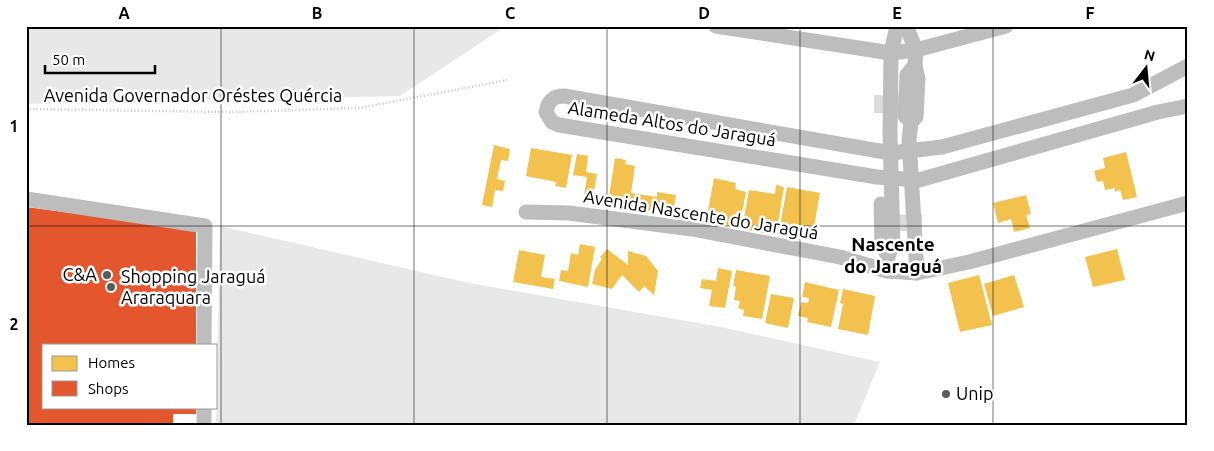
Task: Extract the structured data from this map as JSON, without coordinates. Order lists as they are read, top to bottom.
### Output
{
  "streets": {
    "street": ["Alameda Altos do Jaraguá", "Avenida Nascente do Jaraguá"],
    "path": ["Avenida Governador Oréstes Quércia"]
  },
  "districts": ["Nascente do Jaraguá"],
  "places": ["C&A", "Shopping Jaraguá Araraquara", "Unip"],
  "legend": ["Homes", "Shops"],
  "scale_bar": "50 m",
  "north": "top",
  "grid": {
    "columns": [
      "A",
      "B",
      "C",
      "D",
      "E",
      "F"
    ],
    "rows": ["1", "2"]
  }
}
